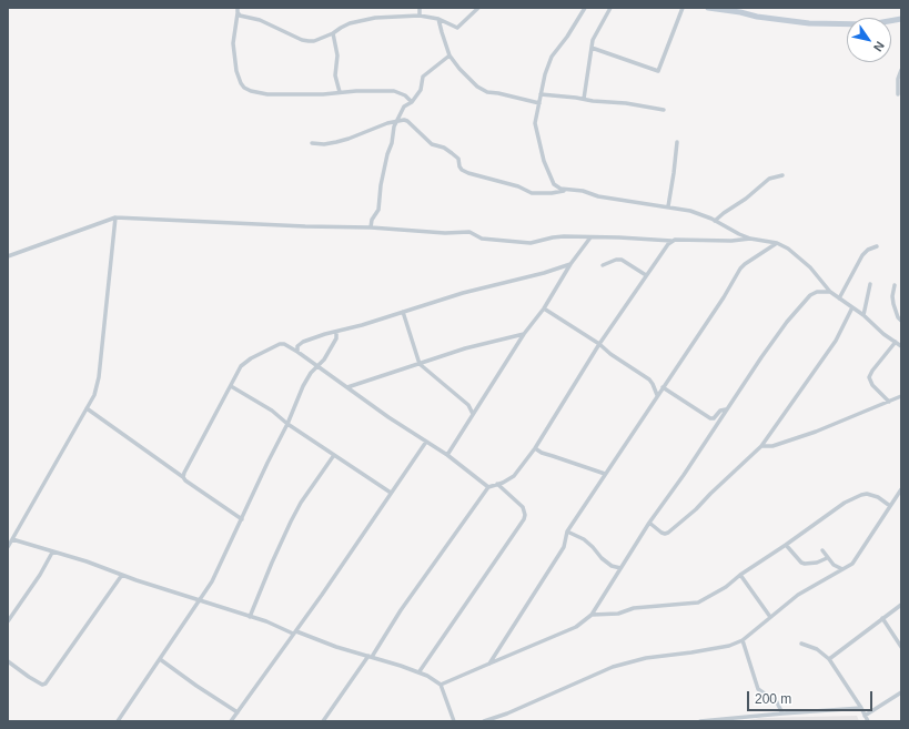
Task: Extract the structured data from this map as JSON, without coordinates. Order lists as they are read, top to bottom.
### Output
{
  "scale_bar": "200 m",
  "north": "bottom right"
}
